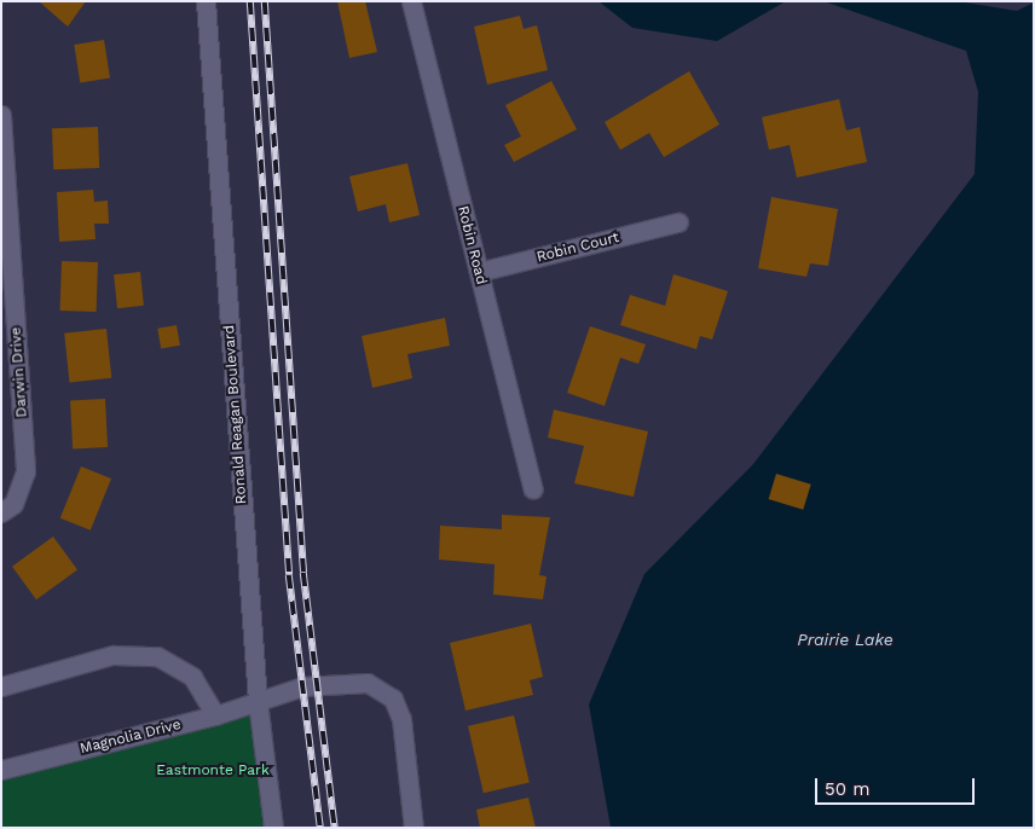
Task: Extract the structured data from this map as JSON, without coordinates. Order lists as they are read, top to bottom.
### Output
{
  "streets": {
    "street": [
      "Robin Road",
      "Robin Court",
      "Darwin Drive",
      "Ronald Reagan Boulevard",
      "Magnolia Drive"
    ]
  },
  "crossings": [
    ["Robin Road", "Robin Court"],
    ["Ronald Reagan Boulevard", "Magnolia Drive"]
  ],
  "water": ["Prairie Lake"],
  "parks": ["Eastmonte Park"],
  "scale_bar": "50 m"
}
